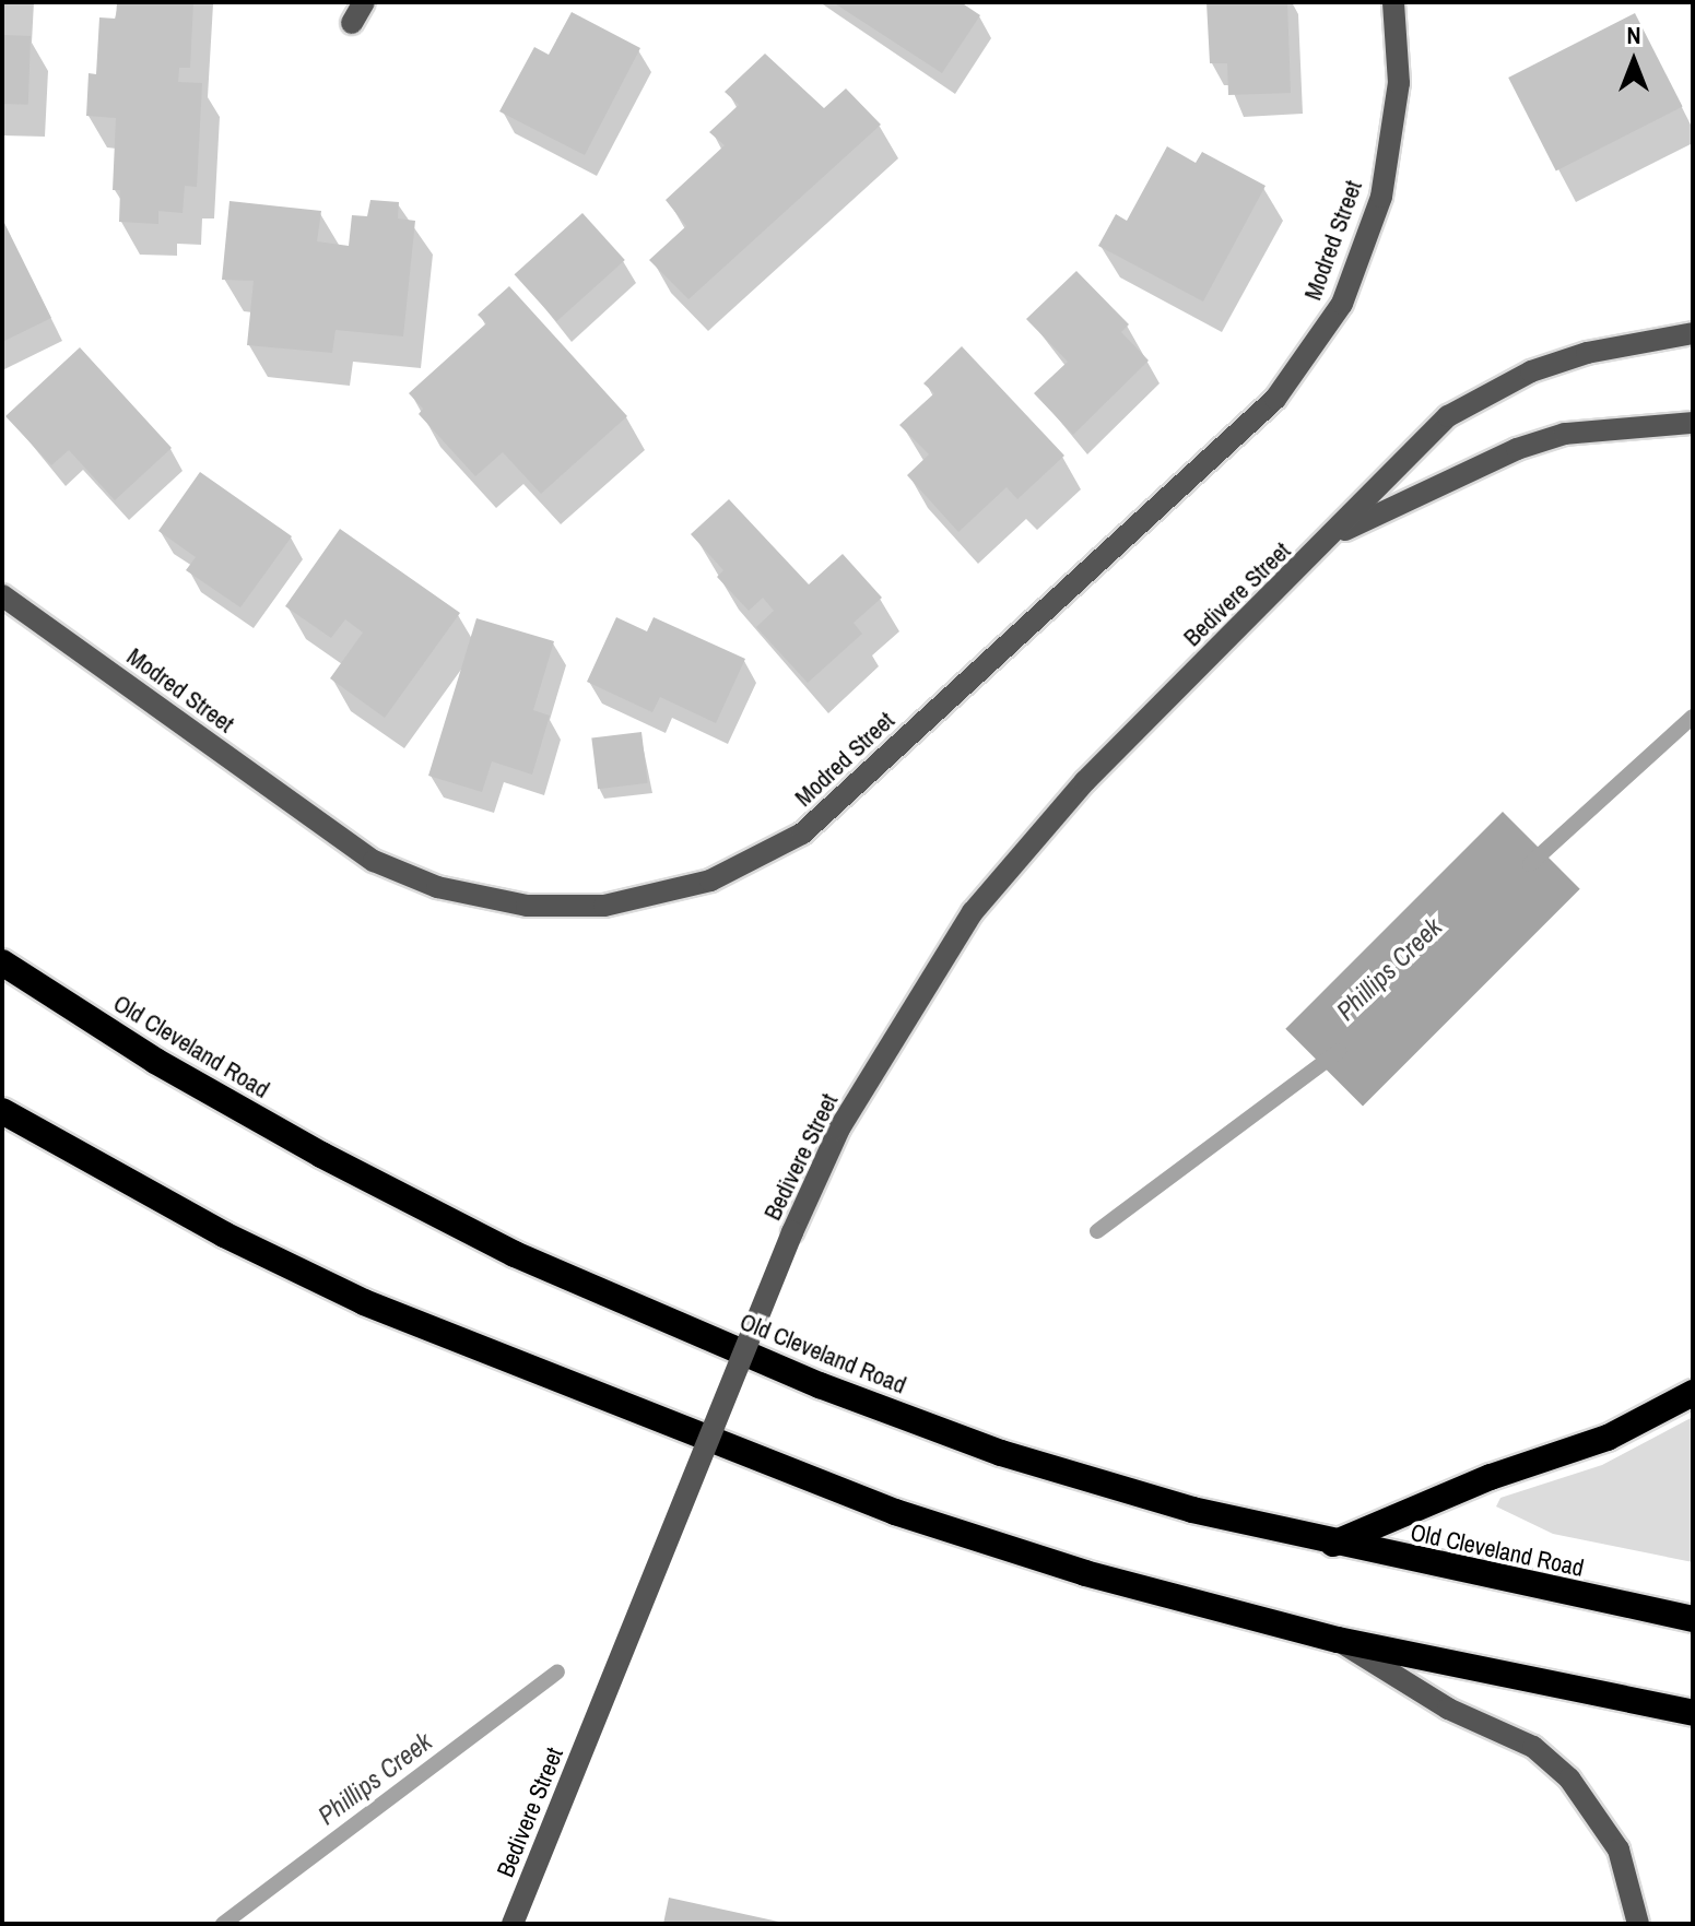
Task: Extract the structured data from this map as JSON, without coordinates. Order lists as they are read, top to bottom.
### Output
{
  "streets": {
    "highway": ["Old Cleveland Road"],
    "street": ["Modred Street", "Bedivere Street"]
  },
  "water": ["Phillips Creek"],
  "north": "top"
}
